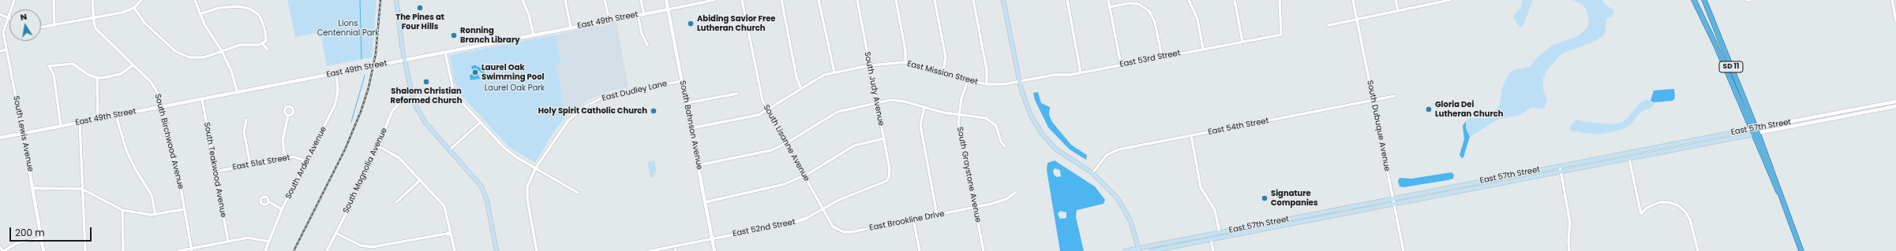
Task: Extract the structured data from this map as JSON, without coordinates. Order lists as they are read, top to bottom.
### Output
{
  "streets": {
    "highway": ["SD 11"],
    "main road": ["East 57th Street"],
    "street": [
      "East 49th Street",
      "East 53rd Street",
      "East Mission Street",
      "South Judy Avenue",
      "East Dudley Lane",
      "South Bahnson Avenue",
      "South Dubuque Avenue",
      "East 54th Street",
      "South Lewis Avenue",
      "South Birchwood Avenue",
      "South Lisanne Avenue",
      "East 51st Street",
      "South Arden Avenue",
      "South Teakwood Avenue",
      "South Magnolia Avenue",
      "South Graystone Avenue",
      "East Brookline Drive",
      "East 52nd Street"
    ]
  },
  "crossings": [
    ["East 49th Street", "South Bahnson Avenue"],
    ["East 49th Street", "South Lewis Avenue"],
    ["East 49th Street", "South Birchwood Avenue"],
    ["East 49th Street", "South Arden Avenue"],
    ["East 49th Street", "South Teakwood Avenue"],
    ["East 53rd Street", "East Mission Street"],
    ["SD 11", "East 57th Street"],
    ["East Mission Street", "South Judy Avenue"],
    ["East Mission Street", "South Bahnson Avenue"],
    ["East Mission Street", "South Lisanne Avenue"],
    ["East Mission Street", "South Graystone Avenue"],
    ["South Judy Avenue", "East 52nd Street"],
    ["East Dudley Lane", "South Bahnson Avenue"],
    ["South Bahnson Avenue", "East 52nd Street"],
    ["South Dubuque Avenue", "East 54th Street"],
    ["South Dubuque Avenue", "East 57th Street"],
    ["South Lisanne Avenue", "East Brookline Drive"],
    ["East 51st Street", "South Arden Avenue"],
    ["East 51st Street", "South Teakwood Avenue"],
    ["South Graystone Avenue", "East Brookline Drive"],
    ["East Brookline Drive", "East 52nd Street"]
  ],
  "parks": ["Lions Centennial Park", "Laurel Oak Park"],
  "places": [
    "The Pines at Four Hills",
    "Abiding Savior Free Lutheran Church",
    "Ronning Branch Library",
    "Laurel Oak Swimming Pool",
    "Shalom Christian Reformed Church",
    "Gloria Dei Lutheran Church",
    "Holy Spirit Catholic Church",
    "Signature Companies"
  ],
  "scale_bar": "200 m",
  "north": "top"
}
